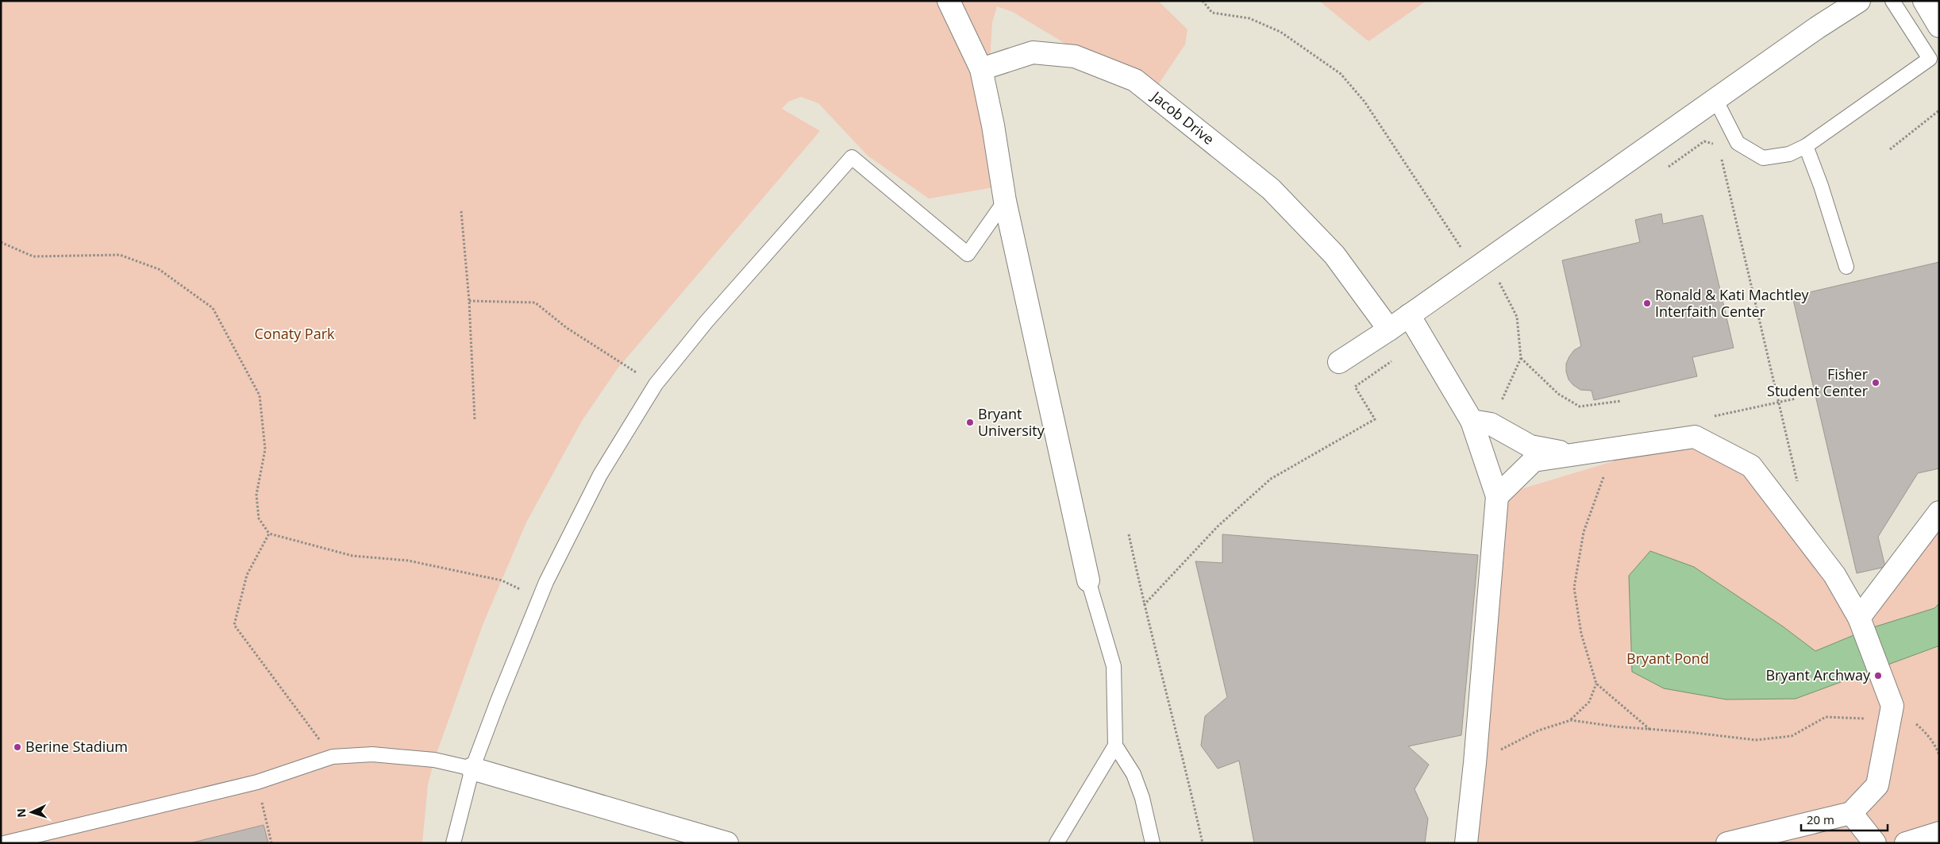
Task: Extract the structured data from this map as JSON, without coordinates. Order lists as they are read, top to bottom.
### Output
{
  "streets": {
    "street": ["Jacob Drive"]
  },
  "parks": ["Conaty Park", "Bryant Pond"],
  "places": [
    "Ronald & Kati Machtley Interfaith Center",
    "Fisher Student Center",
    "Bryant University",
    "Bryant Archway",
    "Berine Stadium"
  ],
  "scale_bar": "20 m",
  "north": "left"
}
